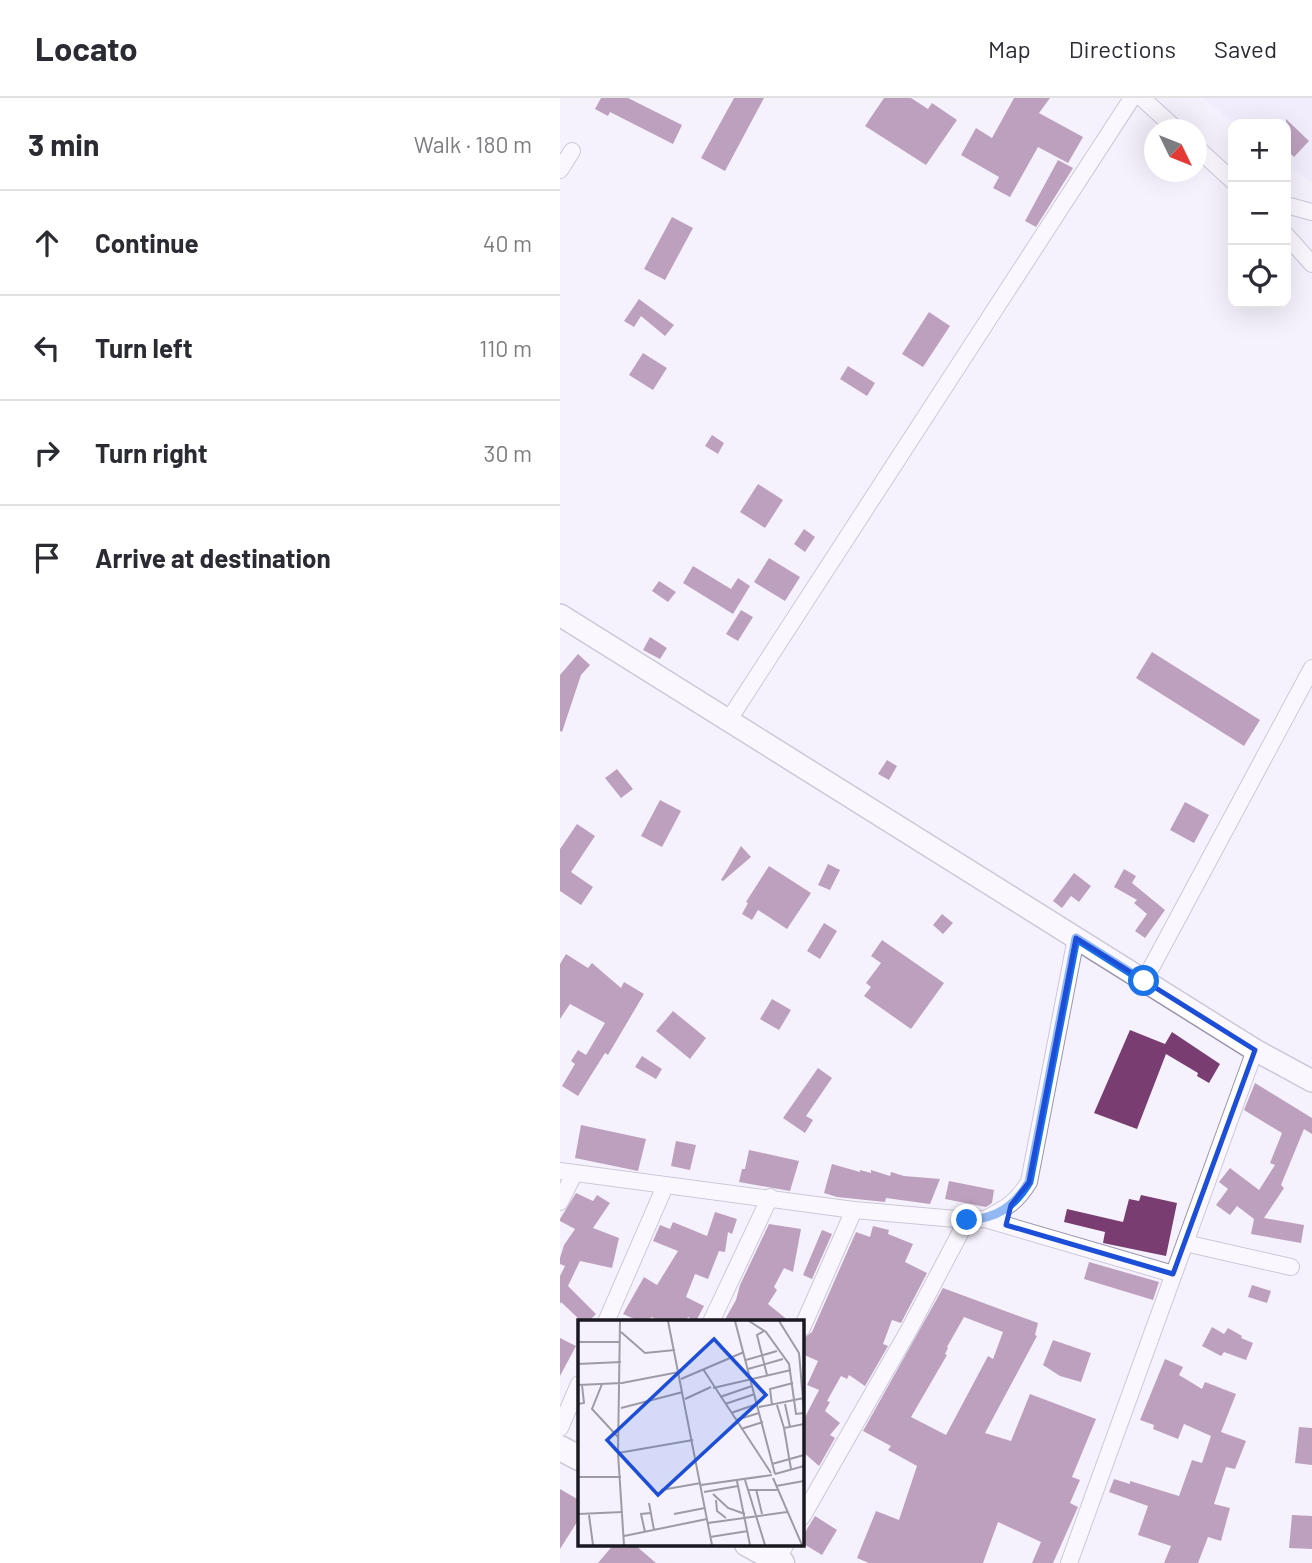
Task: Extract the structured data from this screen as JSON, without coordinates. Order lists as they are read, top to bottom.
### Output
{
  "north": "bottom right",
  "page": {
    "header": "Locato",
    "nav": ["Map", "Directions", "Saved"],
    "heading": ["3 min", "Walk · 180 m"],
    "map_buttons": ["+", "−"],
    "list": [
      ["Continue", "40 m"],
      ["Turn left", "110 m"],
      ["Turn right", "30 m"],
      "Arrive at destination"
    ]
  }
}
